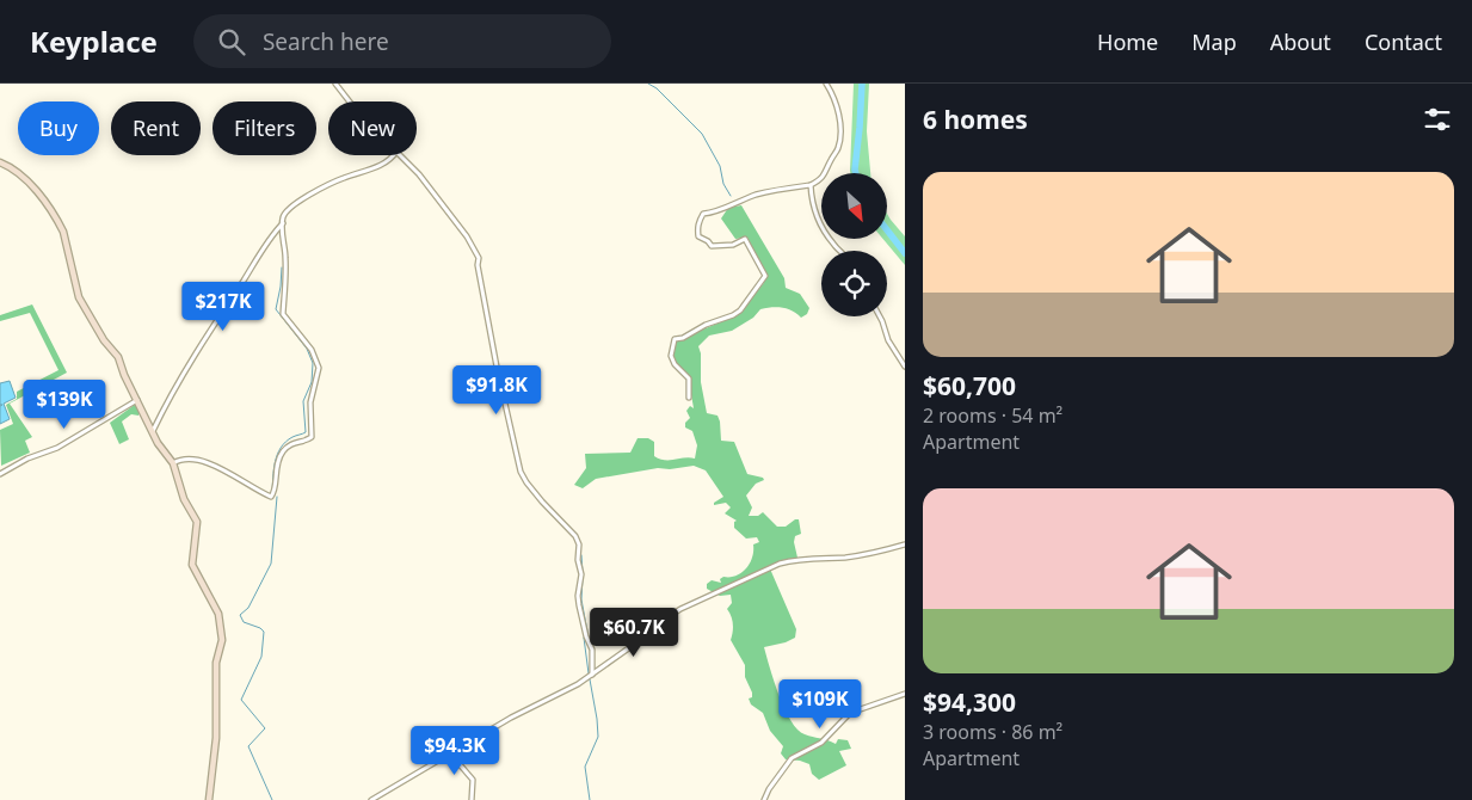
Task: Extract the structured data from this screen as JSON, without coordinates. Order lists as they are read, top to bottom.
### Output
{
  "north": "bottom right",
  "page": {
    "header": "Keyplace",
    "search": "Search here",
    "nav": [
      "Home",
      "Map",
      "About",
      "Contact"
    ],
    "heading": "6 homes",
    "chip": [
      "Buy",
      "Rent",
      "Filters",
      "New"
    ],
    "list": [
      {
        "name": "$60,700",
        "note": "2 rooms · 54 m² · Apartment"
      },
      {
        "name": "$94,300",
        "note": "3 rooms · 86 m² · Apartment"
      }
    ],
    "price": [
      "$217K",
      "$91.8K",
      "$139K",
      "$60.7K",
      "$109K",
      "$94.3K"
    ]
  }
}
